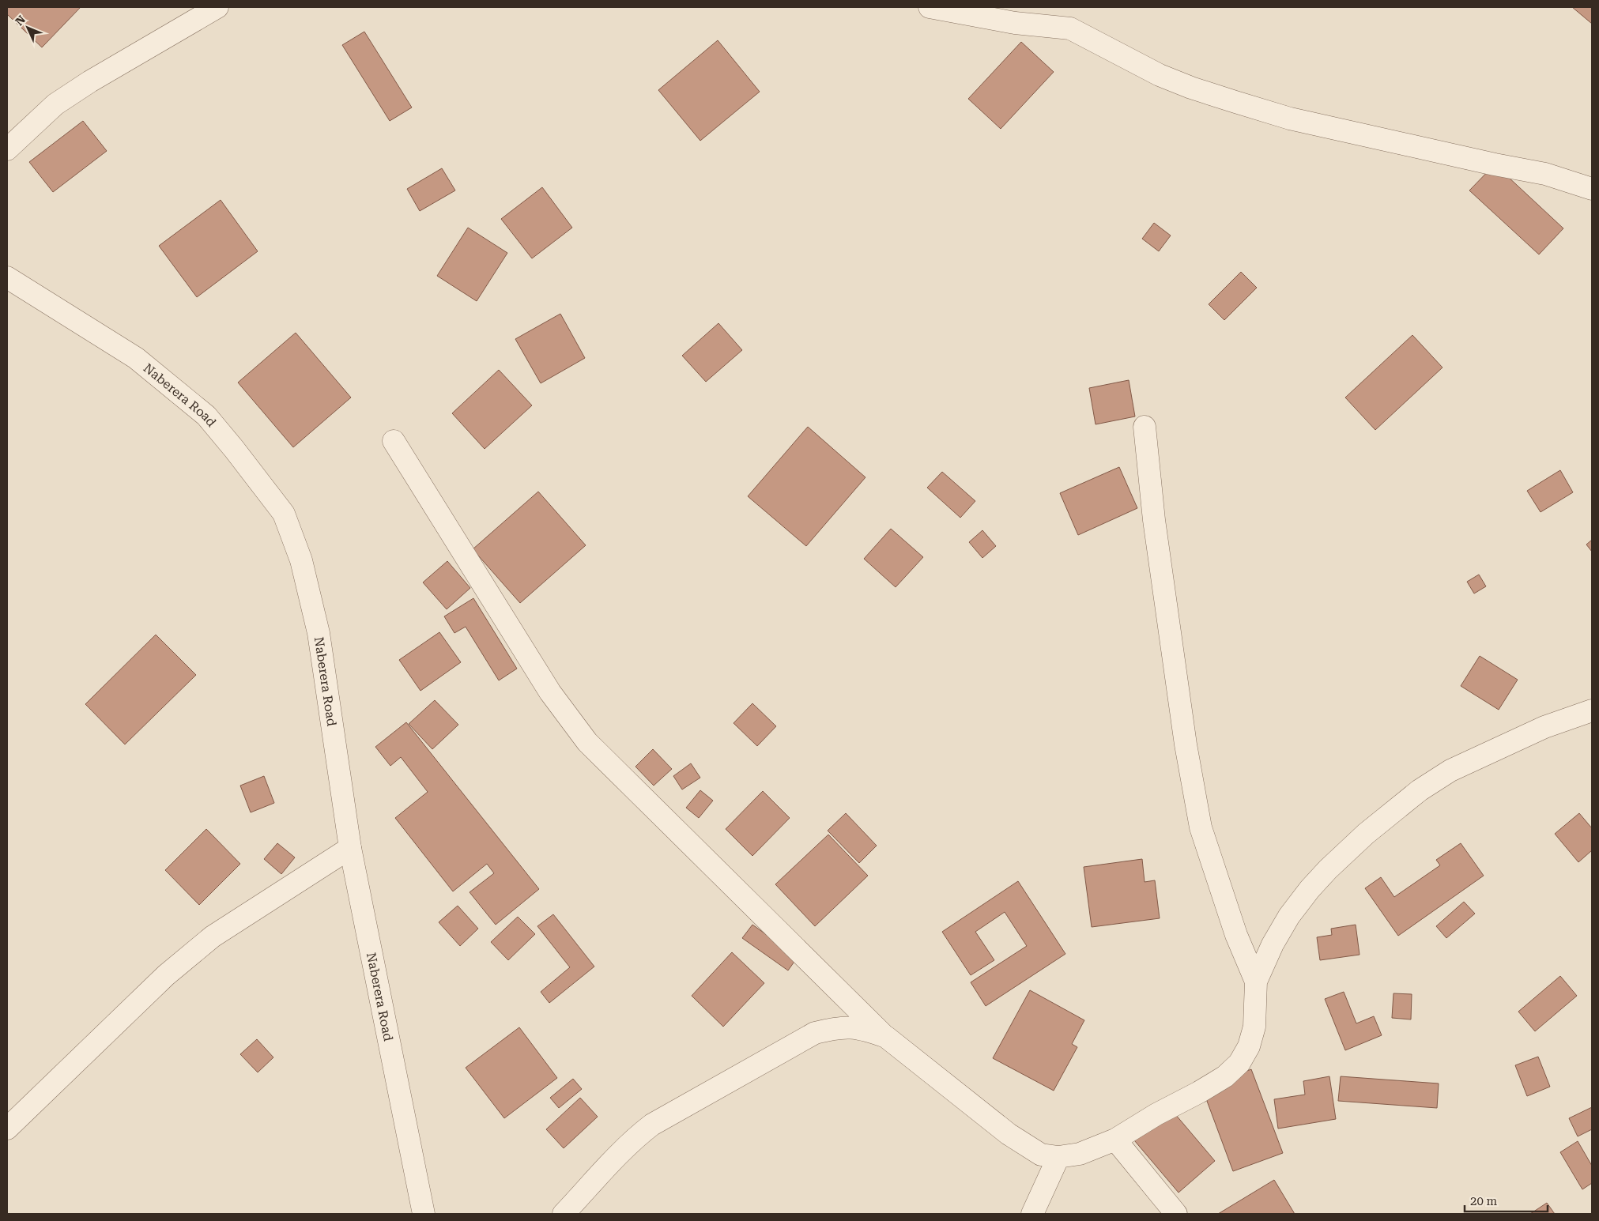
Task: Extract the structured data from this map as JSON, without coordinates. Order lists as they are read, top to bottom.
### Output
{
  "streets": {
    "street": ["Naberera Road"]
  },
  "scale_bar": "20 m",
  "north": "top left"
}
